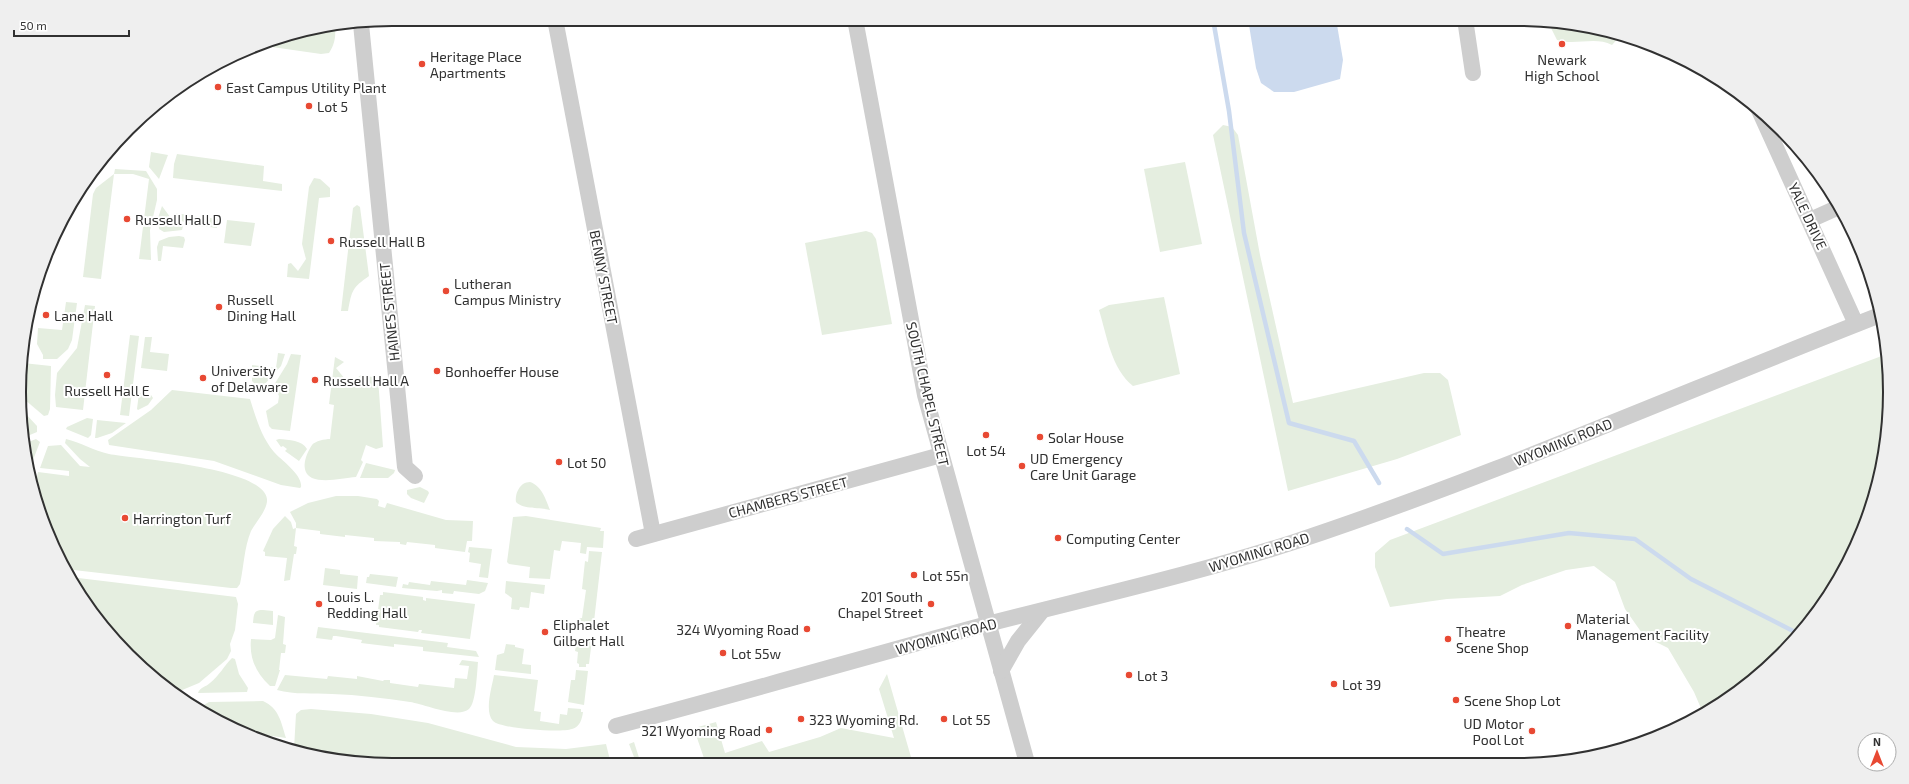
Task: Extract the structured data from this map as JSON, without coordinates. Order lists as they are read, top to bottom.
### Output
{
  "streets": {
    "street": [
      "YALE DRIVE",
      "BENNY STREET",
      "HAINES STREET",
      "SOUTH CHAPEL STREET",
      "WYOMING ROAD",
      "CHAMBERS STREET"
    ]
  },
  "crossings": [
    ["YALE DRIVE", "WYOMING ROAD"],
    ["BENNY STREET", "CHAMBERS STREET"],
    ["SOUTH CHAPEL STREET", "WYOMING ROAD"],
    ["SOUTH CHAPEL STREET", "CHAMBERS STREET"]
  ],
  "places": [
    "Newark High School",
    "Heritage Place Apartments",
    "East Campus Utility Plant",
    "Lot 5",
    "Russell Hall D",
    "Russell Hall B",
    "Lutheran Campus Ministry",
    "Russell Dining Hall",
    "Lane Hall",
    "Bonhoeffer House",
    "Russell Hall E",
    "University of Delaware",
    "Russell Hall A",
    "Lot 54",
    "Solar House",
    "Lot 50",
    "UD Emergency Care Unit Garage",
    "Harrington Turf",
    "Computing Center",
    "Lot 55n",
    "Louis L. Redding Hall",
    "201 South Chapel Street",
    "Material Management Facility",
    "324 Wyoming Road",
    "Eliphalet Gilbert Hall",
    "Theatre Scene Shop",
    "Lot 55w",
    "Lot 3",
    "Lot 39",
    "Scene Shop Lot",
    "323 Wyoming Rd.",
    "Lot 55",
    "321 Wyoming Road",
    "UD Motor Pool Lot"
  ],
  "scale_bar": "50 m",
  "north": "top"
}
